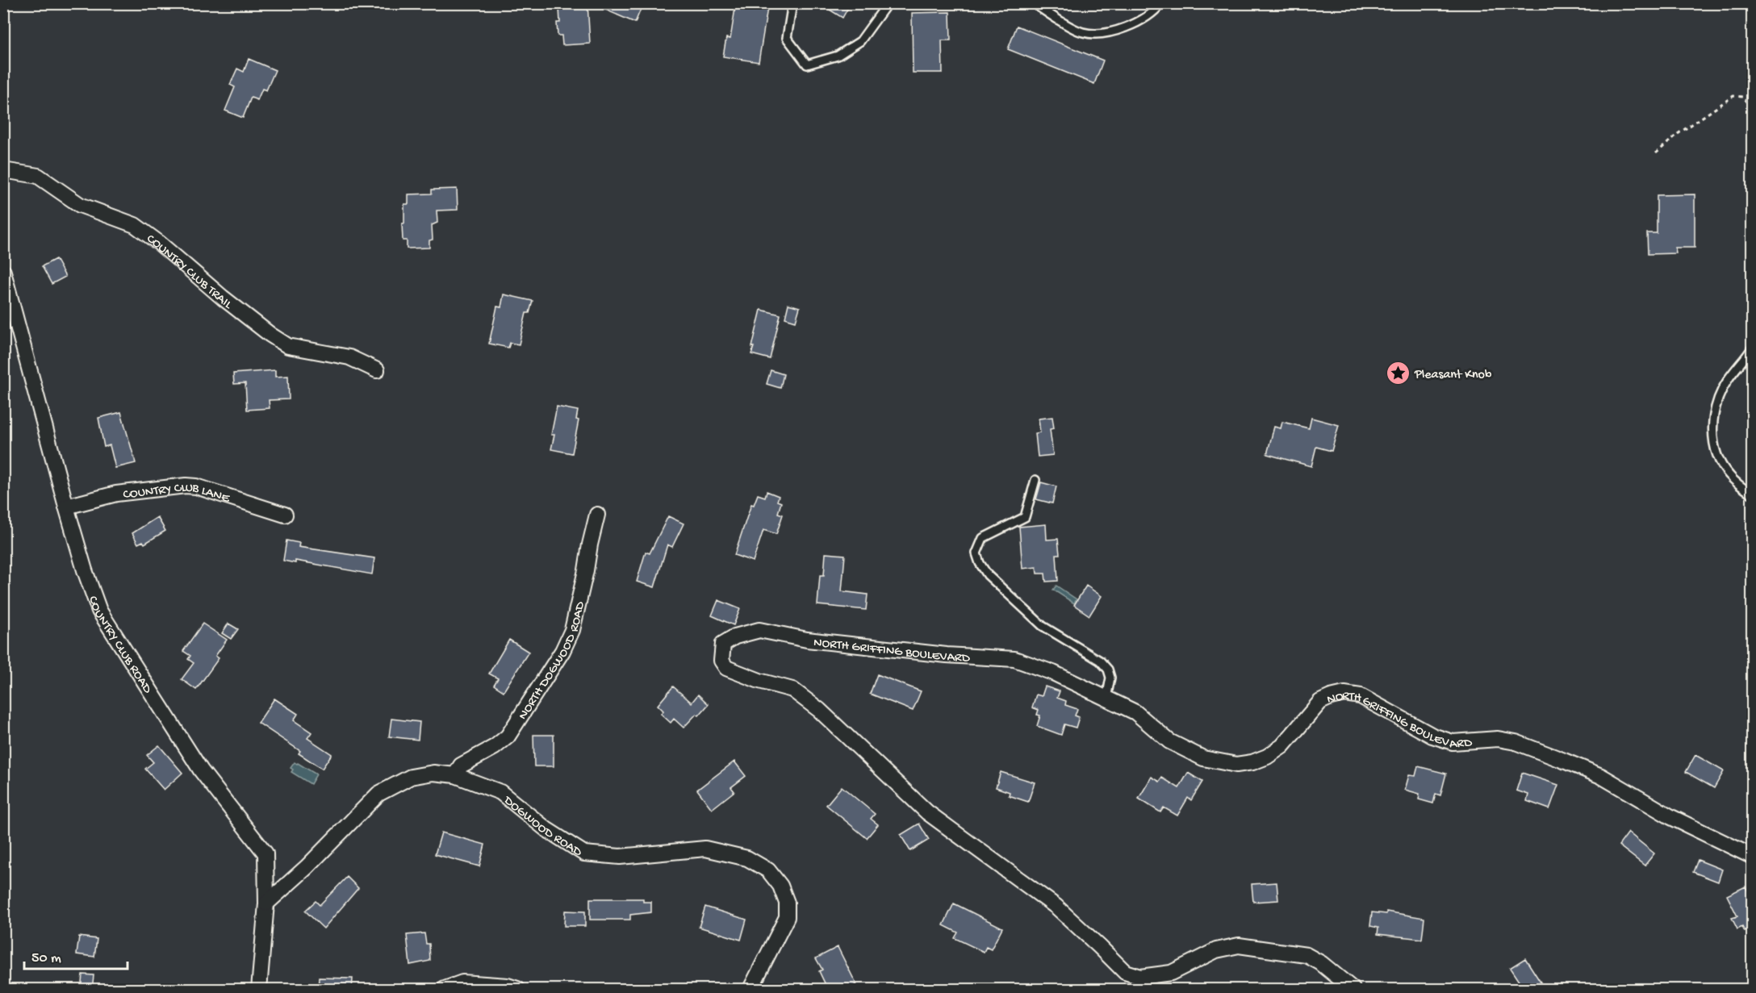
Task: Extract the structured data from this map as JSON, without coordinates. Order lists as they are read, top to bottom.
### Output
{
  "streets": {
    "street": [
      "COUNTRY CLUB TRAIL",
      "COUNTRY CLUB LANE",
      "COUNTRY CLUB ROAD",
      "NORTH GRIFFING BOULEVARD",
      "NORTH DOGWOOD ROAD",
      "DOGWOOD ROAD"
    ]
  },
  "crossings": [
    ["COUNTRY CLUB LANE", "COUNTRY CLUB ROAD"],
    ["COUNTRY CLUB ROAD", "DOGWOOD ROAD"],
    ["NORTH DOGWOOD ROAD", "DOGWOOD ROAD"]
  ],
  "places": {
    "place": ["Pleasant Knob"]
  },
  "scale_bar": "50 m"
}
